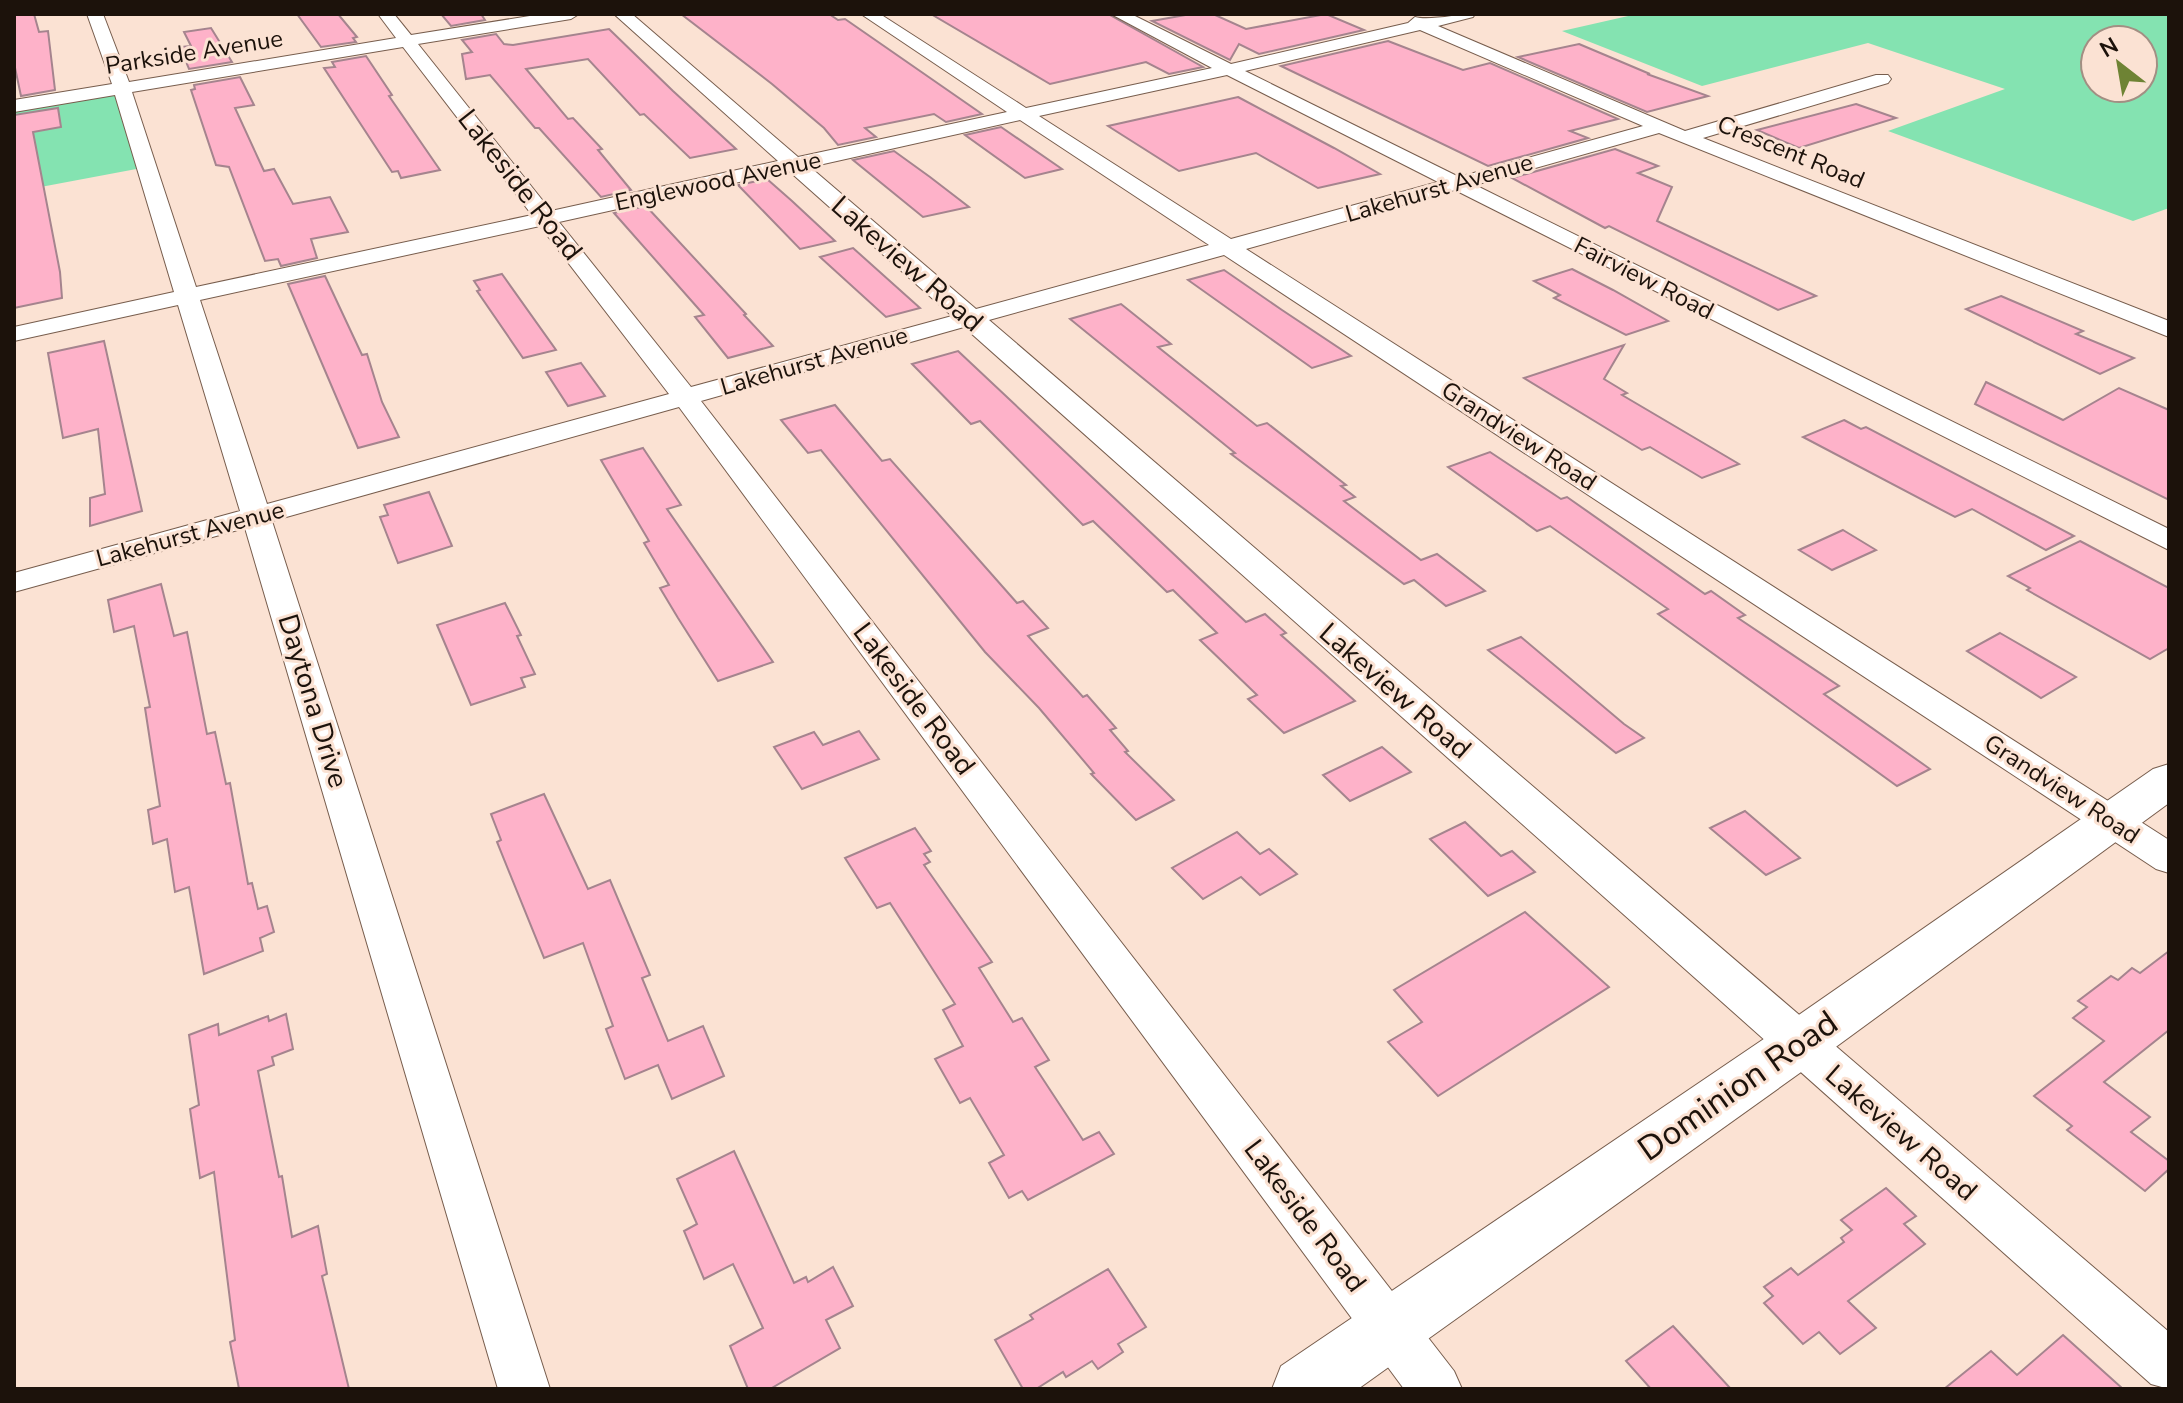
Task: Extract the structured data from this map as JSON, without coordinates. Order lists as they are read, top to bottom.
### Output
{
  "streets": {
    "main road": ["Dominion Road"],
    "street": [
      "Parkside Avenue",
      "Crescent Road",
      "Englewood Avenue",
      "Lakeside Road",
      "Lakehurst Avenue",
      "Lakeview Road",
      "Fairview Road",
      "Grandview Road",
      "Daytona Drive"
    ]
  },
  "crossings": [
    ["Parkside Avenue", "Lakeside Road"],
    ["Parkside Avenue", "Daytona Drive"],
    ["Crescent Road", "Englewood Avenue"],
    ["Crescent Road", "Lakehurst Avenue"],
    ["Englewood Avenue", "Lakeside Road"],
    ["Englewood Avenue", "Lakeview Road"],
    ["Englewood Avenue", "Fairview Road"],
    ["Englewood Avenue", "Grandview Road"],
    ["Englewood Avenue", "Daytona Drive"],
    ["Lakeside Road", "Lakehurst Avenue"],
    ["Lakeside Road", "Dominion Road"],
    ["Lakehurst Avenue", "Lakeview Road"],
    ["Lakehurst Avenue", "Fairview Road"],
    ["Lakehurst Avenue", "Grandview Road"],
    ["Lakehurst Avenue", "Daytona Drive"],
    ["Lakeview Road", "Dominion Road"],
    ["Grandview Road", "Dominion Road"]
  ],
  "north": "top left"
}
